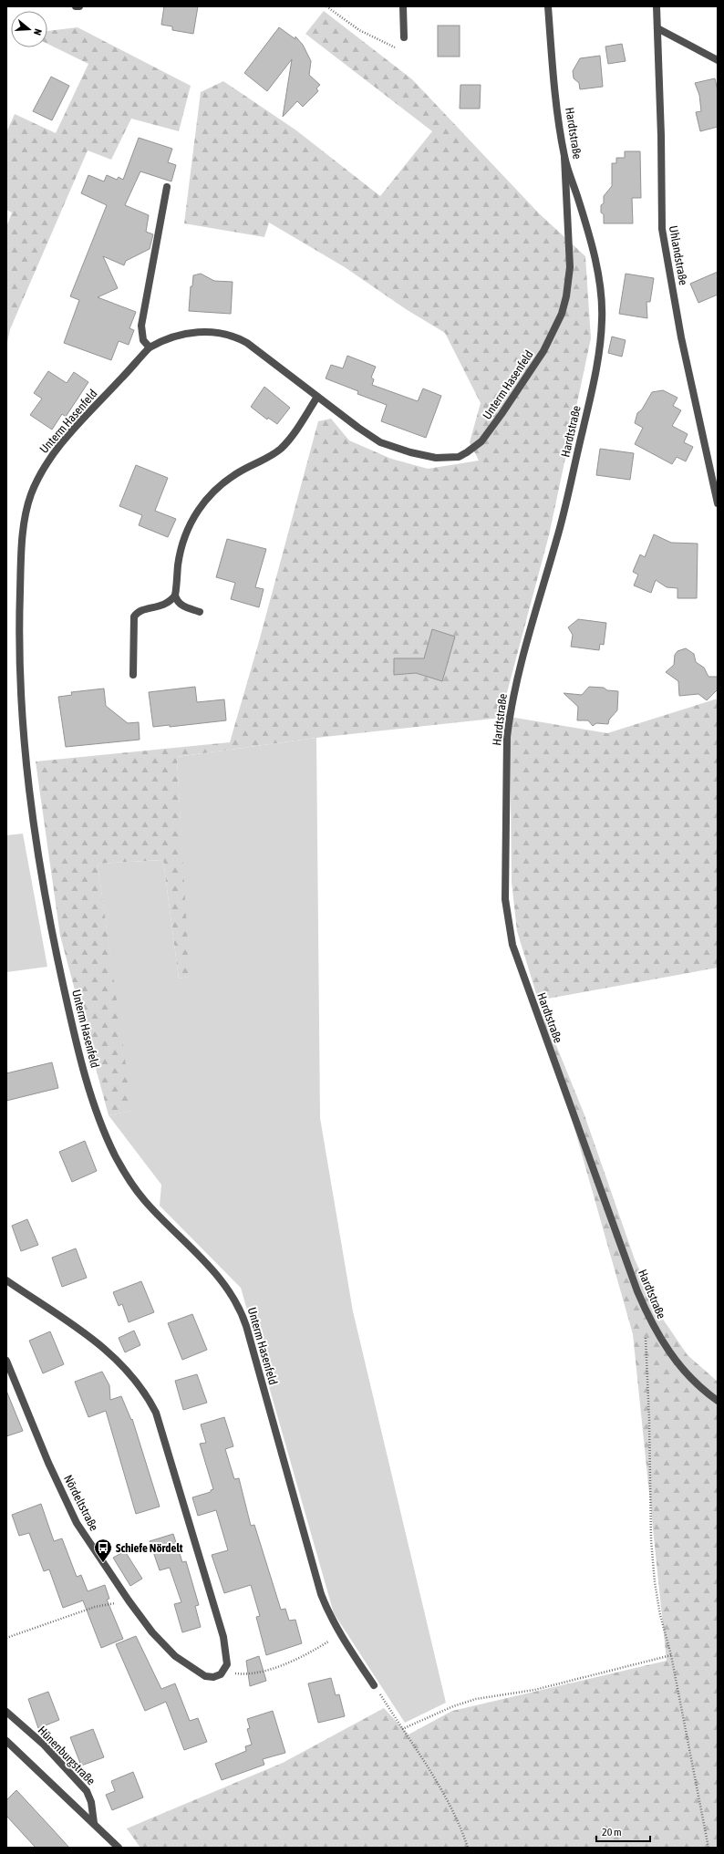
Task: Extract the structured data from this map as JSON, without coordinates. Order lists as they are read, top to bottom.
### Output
{
  "streets": {
    "street": [
      "Hardtstraße",
      "Uhlandstraße",
      "Unterm Hasenfeld",
      "Nördeltstraße",
      "Hünenburgstraße"
    ]
  },
  "crossings": [
    ["Hardtstraße", "Unterm Hasenfeld"]
  ],
  "places": {
    "bus stop": ["Schiefe Nördelt"]
  },
  "scale_bar": "20 m",
  "north": "right"
}
